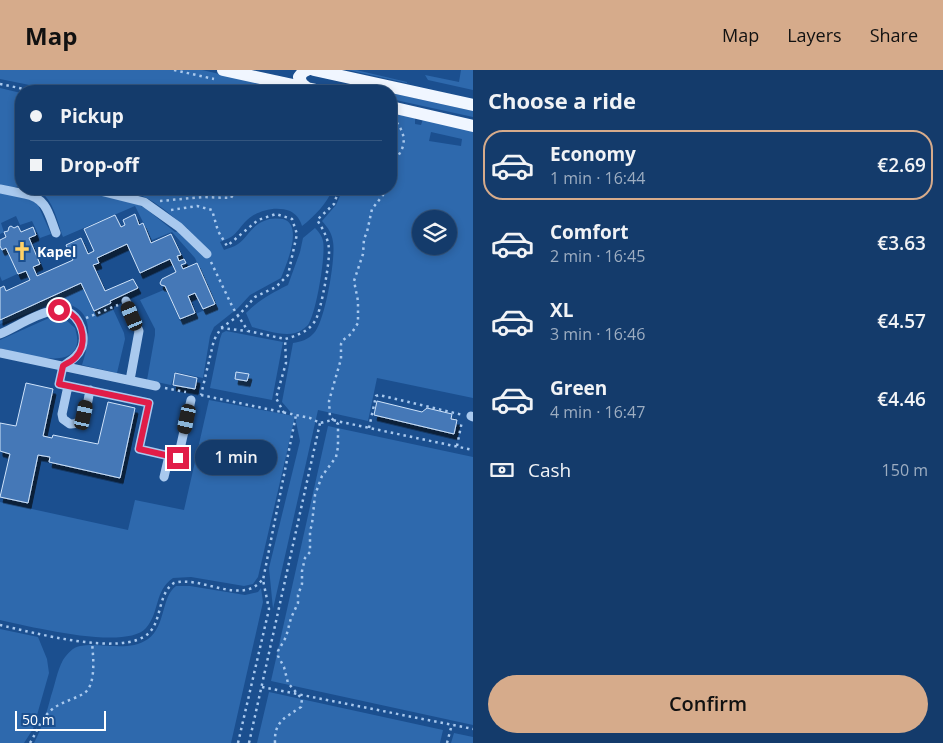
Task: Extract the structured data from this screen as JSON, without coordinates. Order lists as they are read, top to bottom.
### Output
{
  "places": {
    "church": ["Kapel"]
  },
  "scale_bar": "50 m",
  "page": {
    "header": "Map",
    "nav": ["Map", "Layers", "Share"],
    "heading": "Choose a ride",
    "banner": ["Pickup", "Drop-off"],
    "list": [
      {
        "name": "Economy",
        "note": "1 min · 16:44",
        "value": "€2.69"
      },
      {
        "name": "Comfort",
        "note": "2 min · 16:45",
        "value": "€3.63"
      },
      {
        "name": "XL",
        "note": "3 min · 16:46",
        "value": "€4.57"
      },
      {
        "name": "Green",
        "note": "4 min · 16:47",
        "value": "€4.46"
      }
    ],
    "bubble": "1 min",
    "pay": ["Cash", "150 m"],
    "buttons": "Confirm",
    "scale": "50 m"
  }
}
